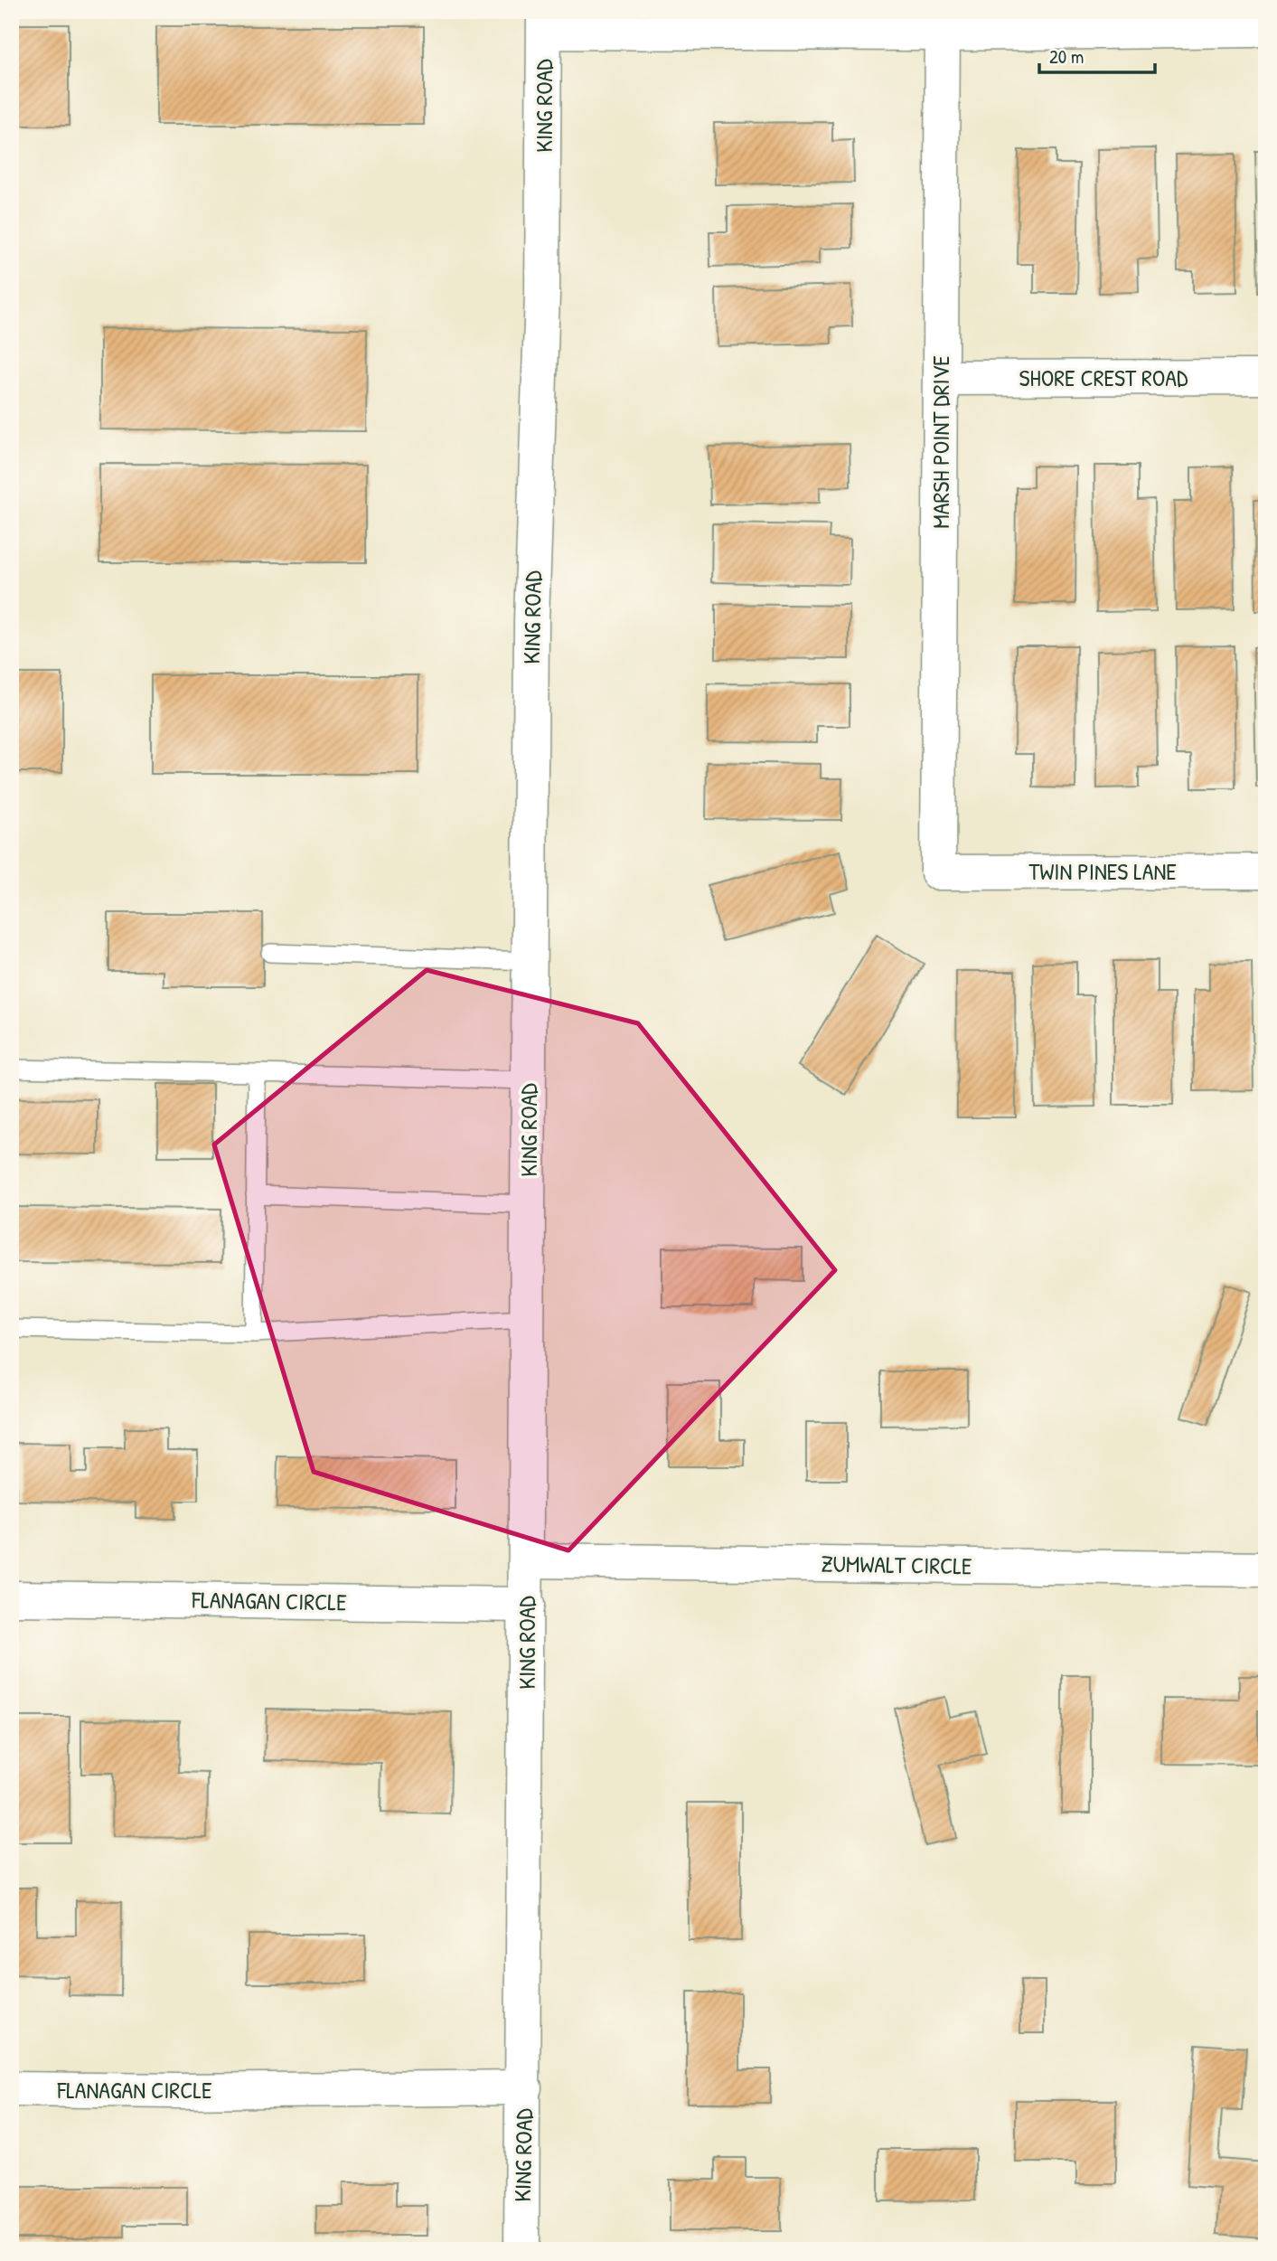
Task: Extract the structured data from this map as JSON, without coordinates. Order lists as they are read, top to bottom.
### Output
{
  "streets": {
    "street": [
      "KING ROAD",
      "SHORE CREST ROAD",
      "MARSH POINT DRIVE",
      "TWIN PINES LANE",
      "ZUMWALT CIRCLE",
      "FLANAGAN CIRCLE"
    ]
  },
  "crossings": [
    ["KING ROAD", "ZUMWALT CIRCLE"],
    ["KING ROAD", "FLANAGAN CIRCLE"],
    ["SHORE CREST ROAD", "MARSH POINT DRIVE"],
    ["MARSH POINT DRIVE", "TWIN PINES LANE"]
  ],
  "scale_bar": "20 m"
}
